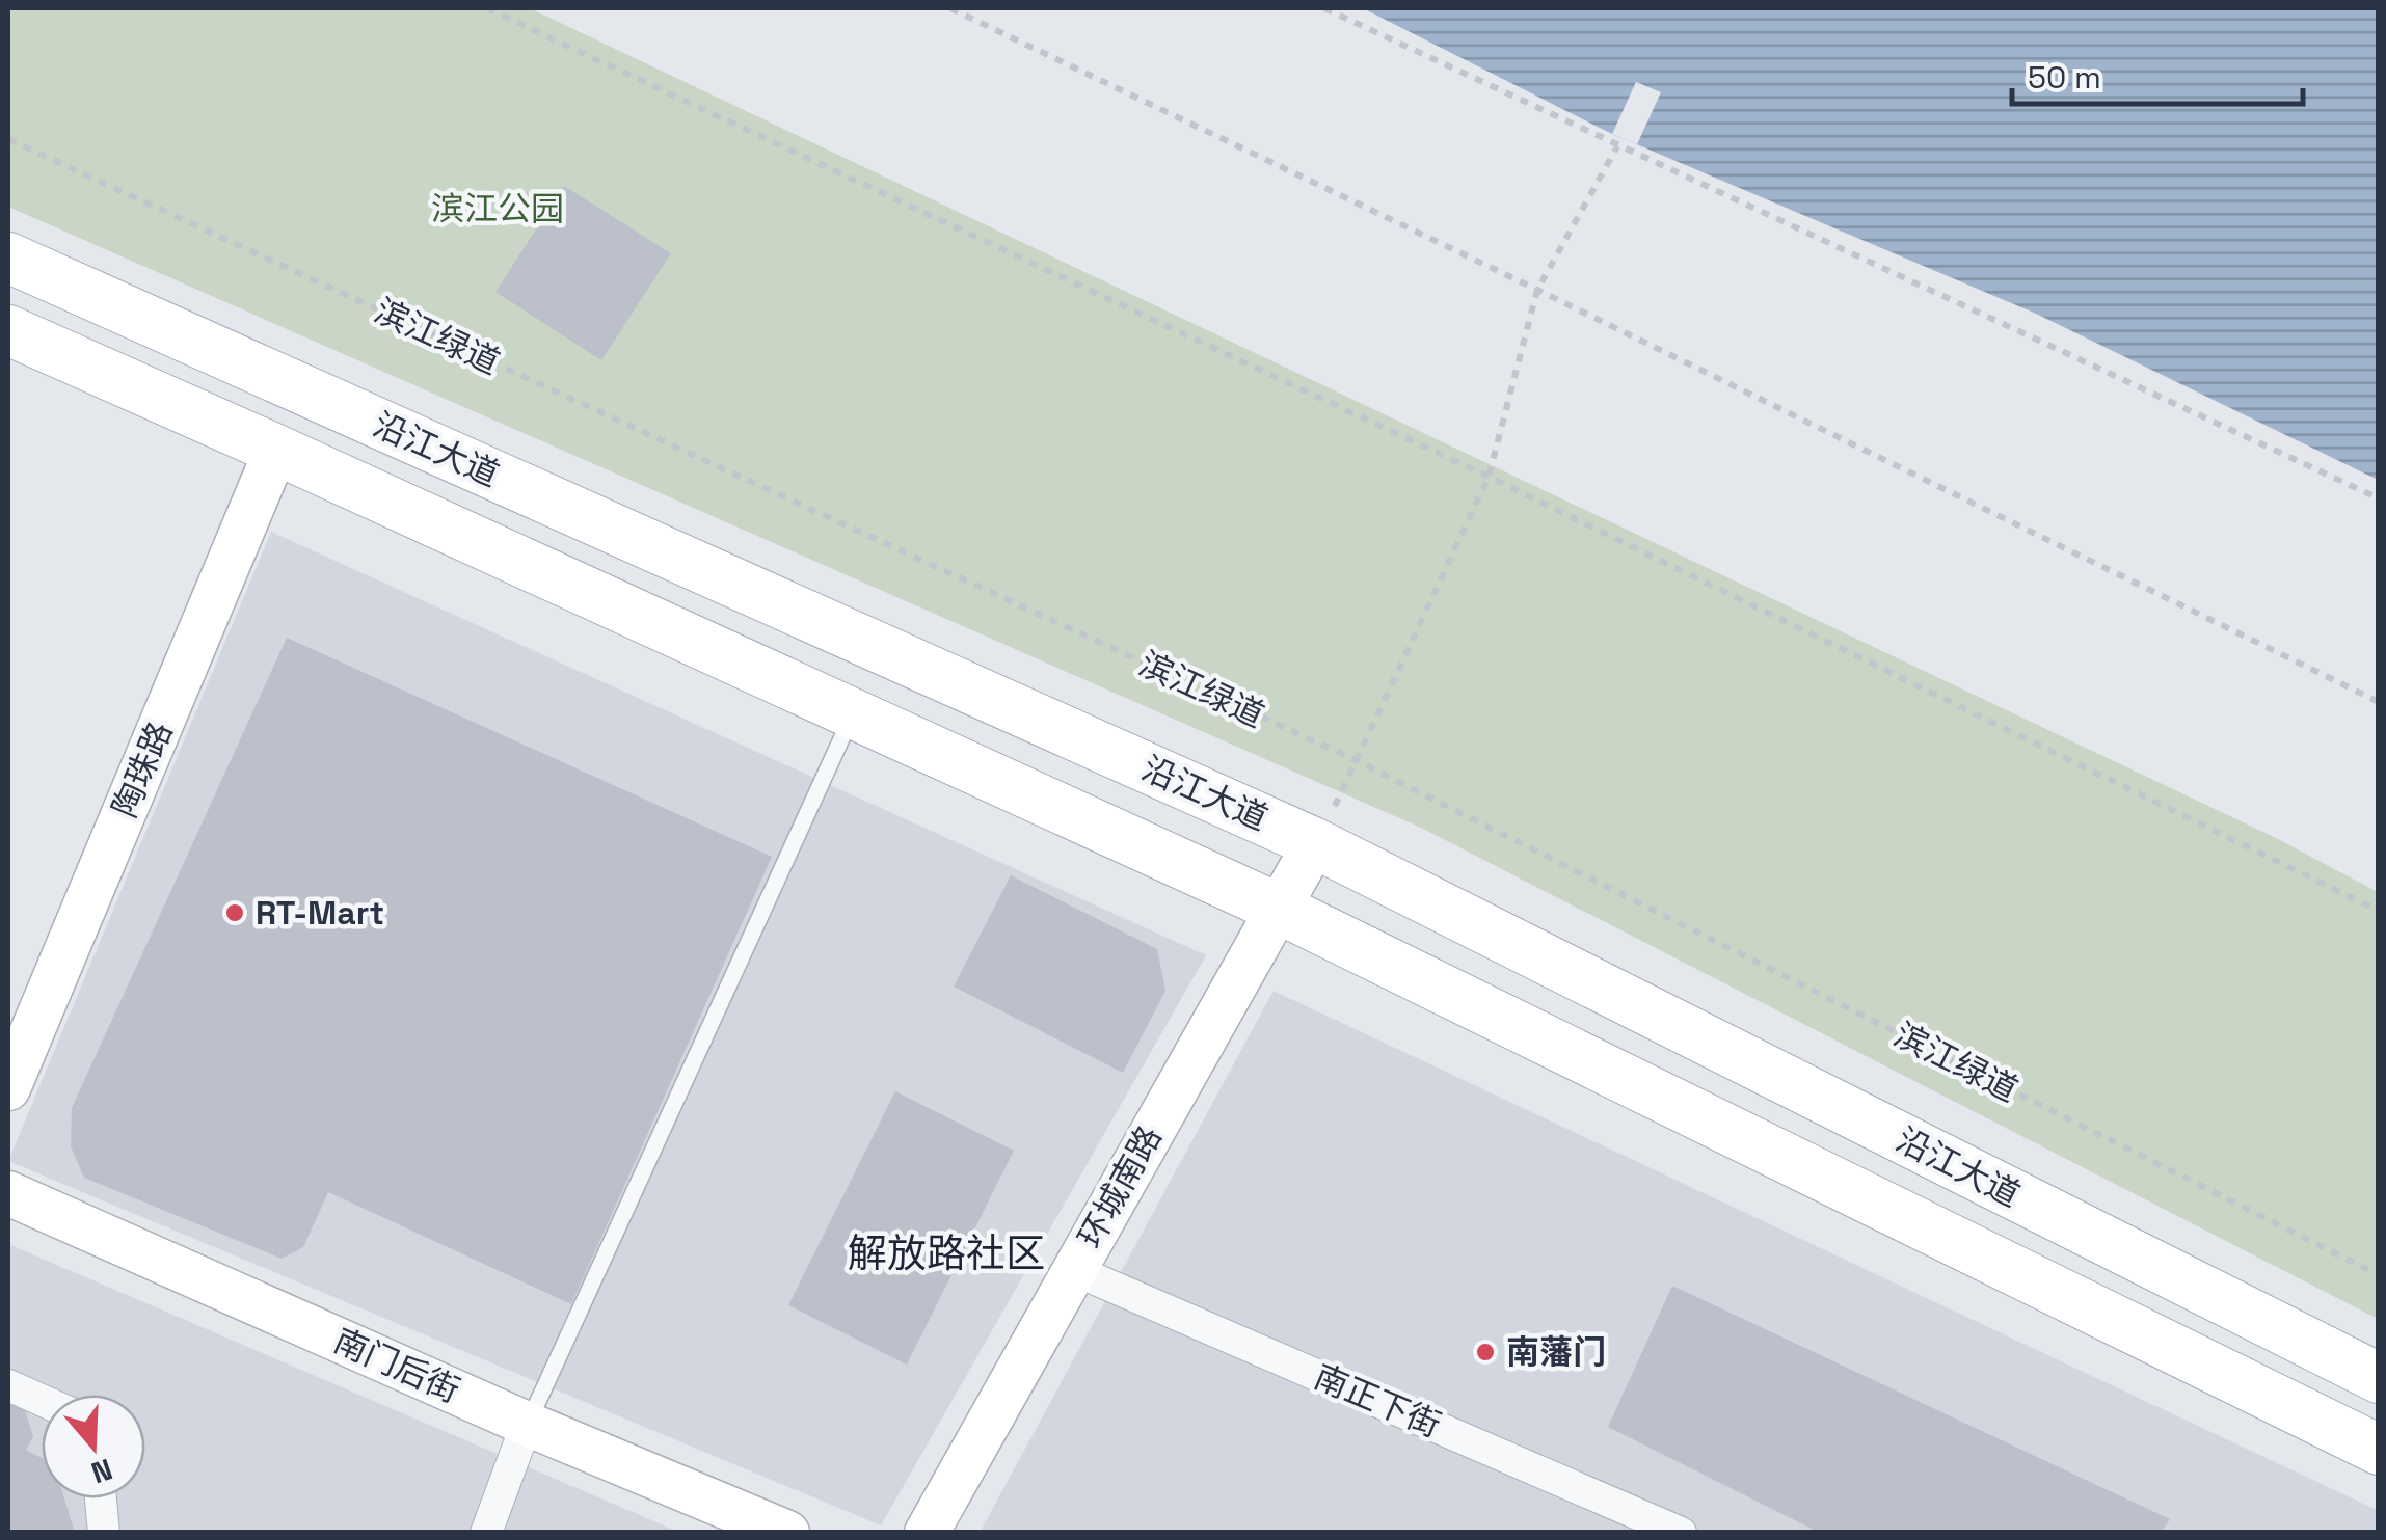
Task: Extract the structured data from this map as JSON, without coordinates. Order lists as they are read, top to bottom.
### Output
{
  "streets": {
    "main road": ["沿江大道"],
    "street": [
      "陶珠路",
      "环城南路",
      "南门后街",
      "南正下街"
    ],
    "path": ["滨江绿道"]
  },
  "crossings": [
    ["沿江大道", "陶珠路"],
    ["沿江大道", "环城南路"],
    ["环城南路", "南正下街"]
  ],
  "districts": ["解放路社区"],
  "parks": ["滨江公园"],
  "places": ["RT-Mart", "南藩门"],
  "scale_bar": "50 m",
  "north": "bottom"
}
